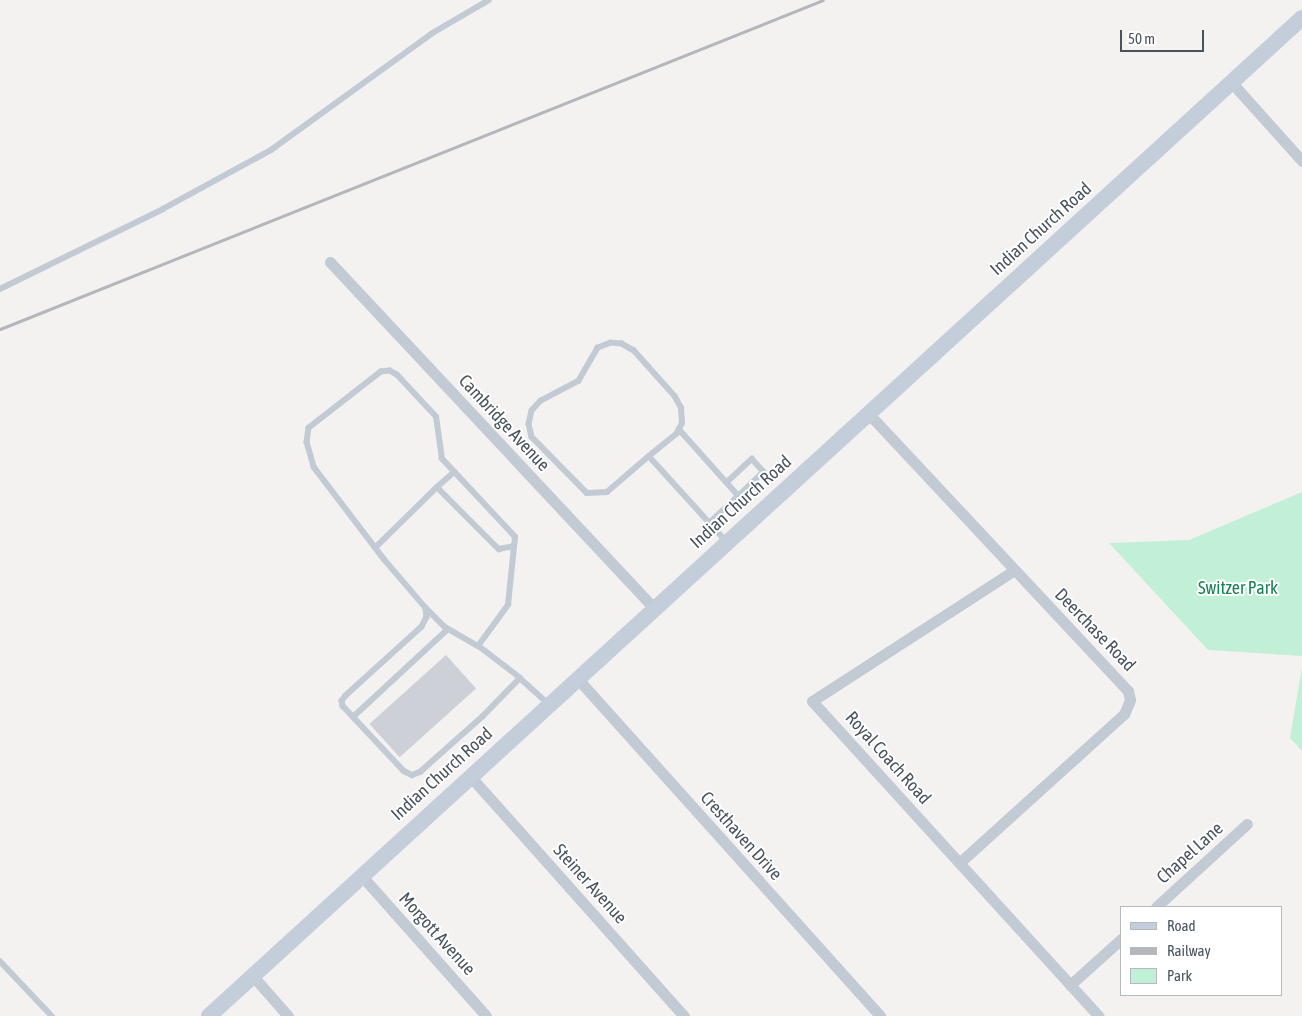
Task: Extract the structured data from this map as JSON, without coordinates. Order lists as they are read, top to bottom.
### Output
{
  "streets": {
    "street": [
      "Indian Church Road",
      "Cambridge Avenue",
      "Deerchase Road",
      "Royal Coach Road",
      "Cresthaven Drive",
      "Chapel Lane",
      "Steiner Avenue",
      "Morgott Avenue"
    ]
  },
  "crossings": [
    ["Indian Church Road", "Cambridge Avenue"],
    ["Indian Church Road", "Deerchase Road"],
    ["Indian Church Road", "Cresthaven Drive"],
    ["Indian Church Road", "Steiner Avenue"],
    ["Indian Church Road", "Morgott Avenue"],
    ["Deerchase Road", "Royal Coach Road"]
  ],
  "parks": ["Switzer Park"],
  "legend": ["Road", "Railway", "Park"],
  "scale_bar": "50 m"
}
